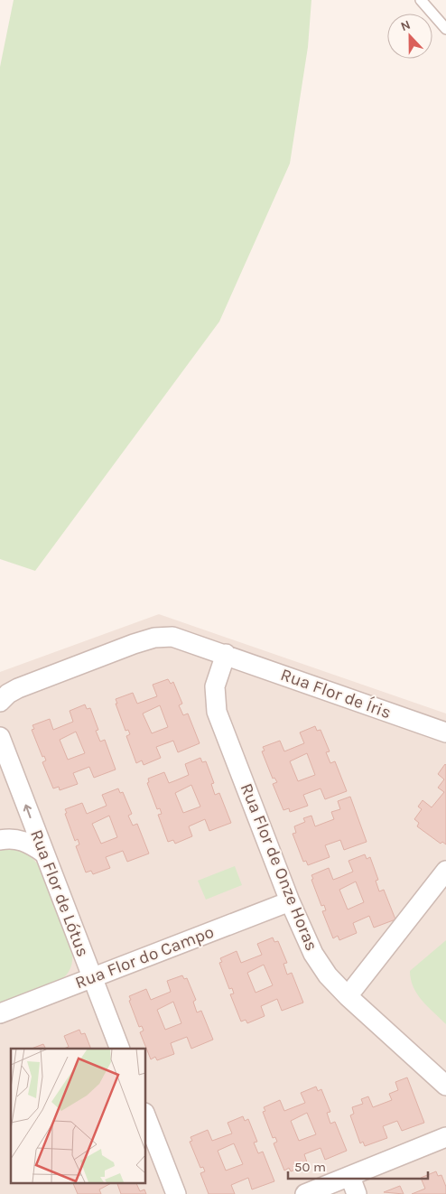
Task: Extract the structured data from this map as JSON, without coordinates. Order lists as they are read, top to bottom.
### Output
{
  "streets": {
    "street": [
      "Rua Flor de Íris",
      "Rua Flor de Onze Horas",
      "Rua Flor de Lótus",
      "Rua Flor do Campo"
    ]
  },
  "crossings": [
    ["Rua Flor de Íris", "Rua Flor de Onze Horas"],
    ["Rua Flor de Onze Horas", "Rua Flor do Campo"],
    ["Rua Flor de Lótus", "Rua Flor do Campo"]
  ],
  "one_way": ["Rua Flor de Lótus"],
  "scale_bar": "50 m",
  "north": "top"
}
